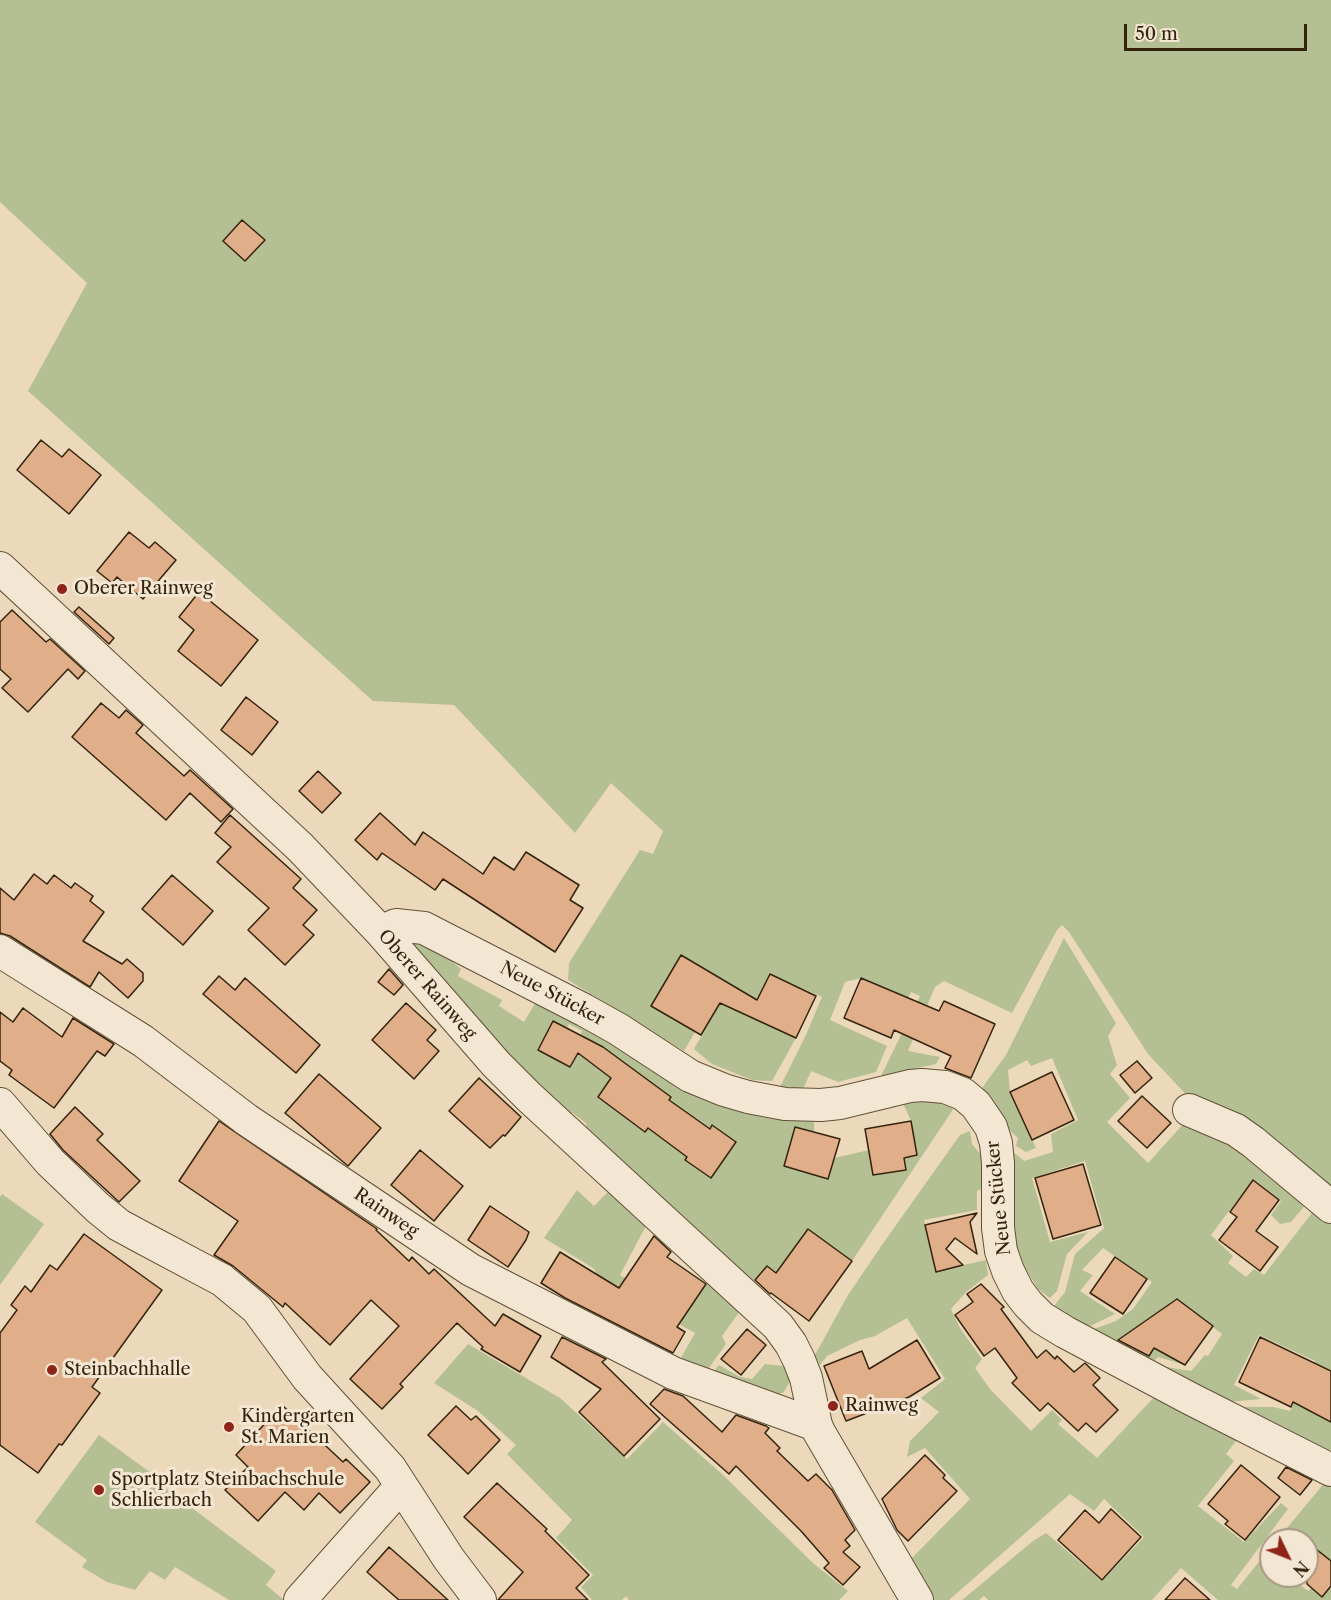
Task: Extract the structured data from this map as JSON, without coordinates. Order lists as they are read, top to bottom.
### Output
{
  "streets": {
    "street": ["Oberer Rainweg", "Neue Stücker", "Rainweg"]
  },
  "crossings": [
    ["Oberer Rainweg", "Neue Stücker"],
    ["Oberer Rainweg", "Rainweg"]
  ],
  "places": [
    "Oberer Rainweg",
    "Steinbachhalle",
    "Rainweg",
    "Kindergarten St. Marien",
    "Sportplatz Steinbachschule Schlierbach"
  ],
  "scale_bar": "50 m",
  "north": "bottom right"
}
